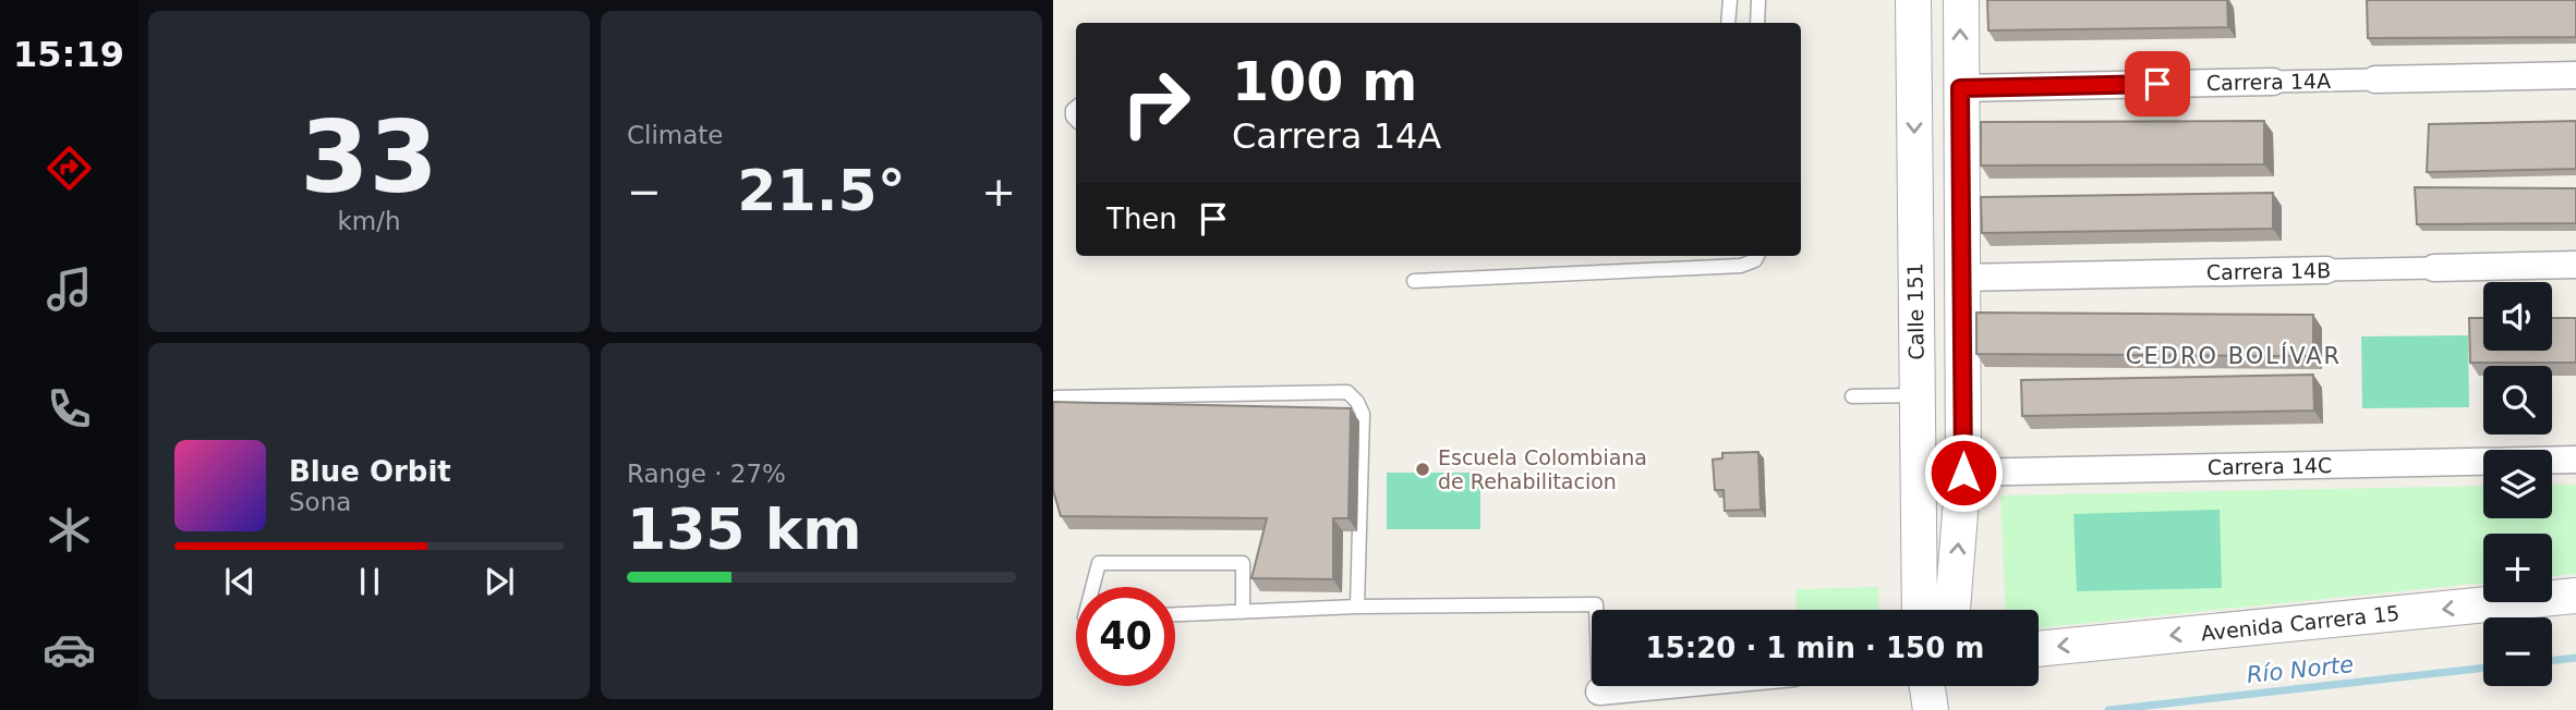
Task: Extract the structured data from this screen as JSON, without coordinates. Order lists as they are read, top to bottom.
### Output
{
  "streets": {
    "street": [
      "Carrera 14A",
      "Carrera 14B",
      "Calle 151",
      "Carrera 14C",
      "Avenida Carrera 15"
    ]
  },
  "one_way": ["Avenida Carrera 15"],
  "districts": ["CEDRO BOLÍVAR"],
  "water": ["Río Norte"],
  "places": ["Escuela Colombiana de Rehabilitacion"],
  "page": {
    "tabs": "15:19",
    "tile": [
      ["33", "km/h"],
      "Climate",
      ["Range · 27%", "135 km"]
    ],
    "turn": ["100 m", "Carrera 14A"],
    "heat": ["−", "21.5°", "+"],
    "then": "Then",
    "map_buttons": ["+", "−"],
    "song": ["Blue Orbit", "Sona"],
    "limit": "40",
    "trip": "15:20 · 1 min · 150 m"
  }
}
